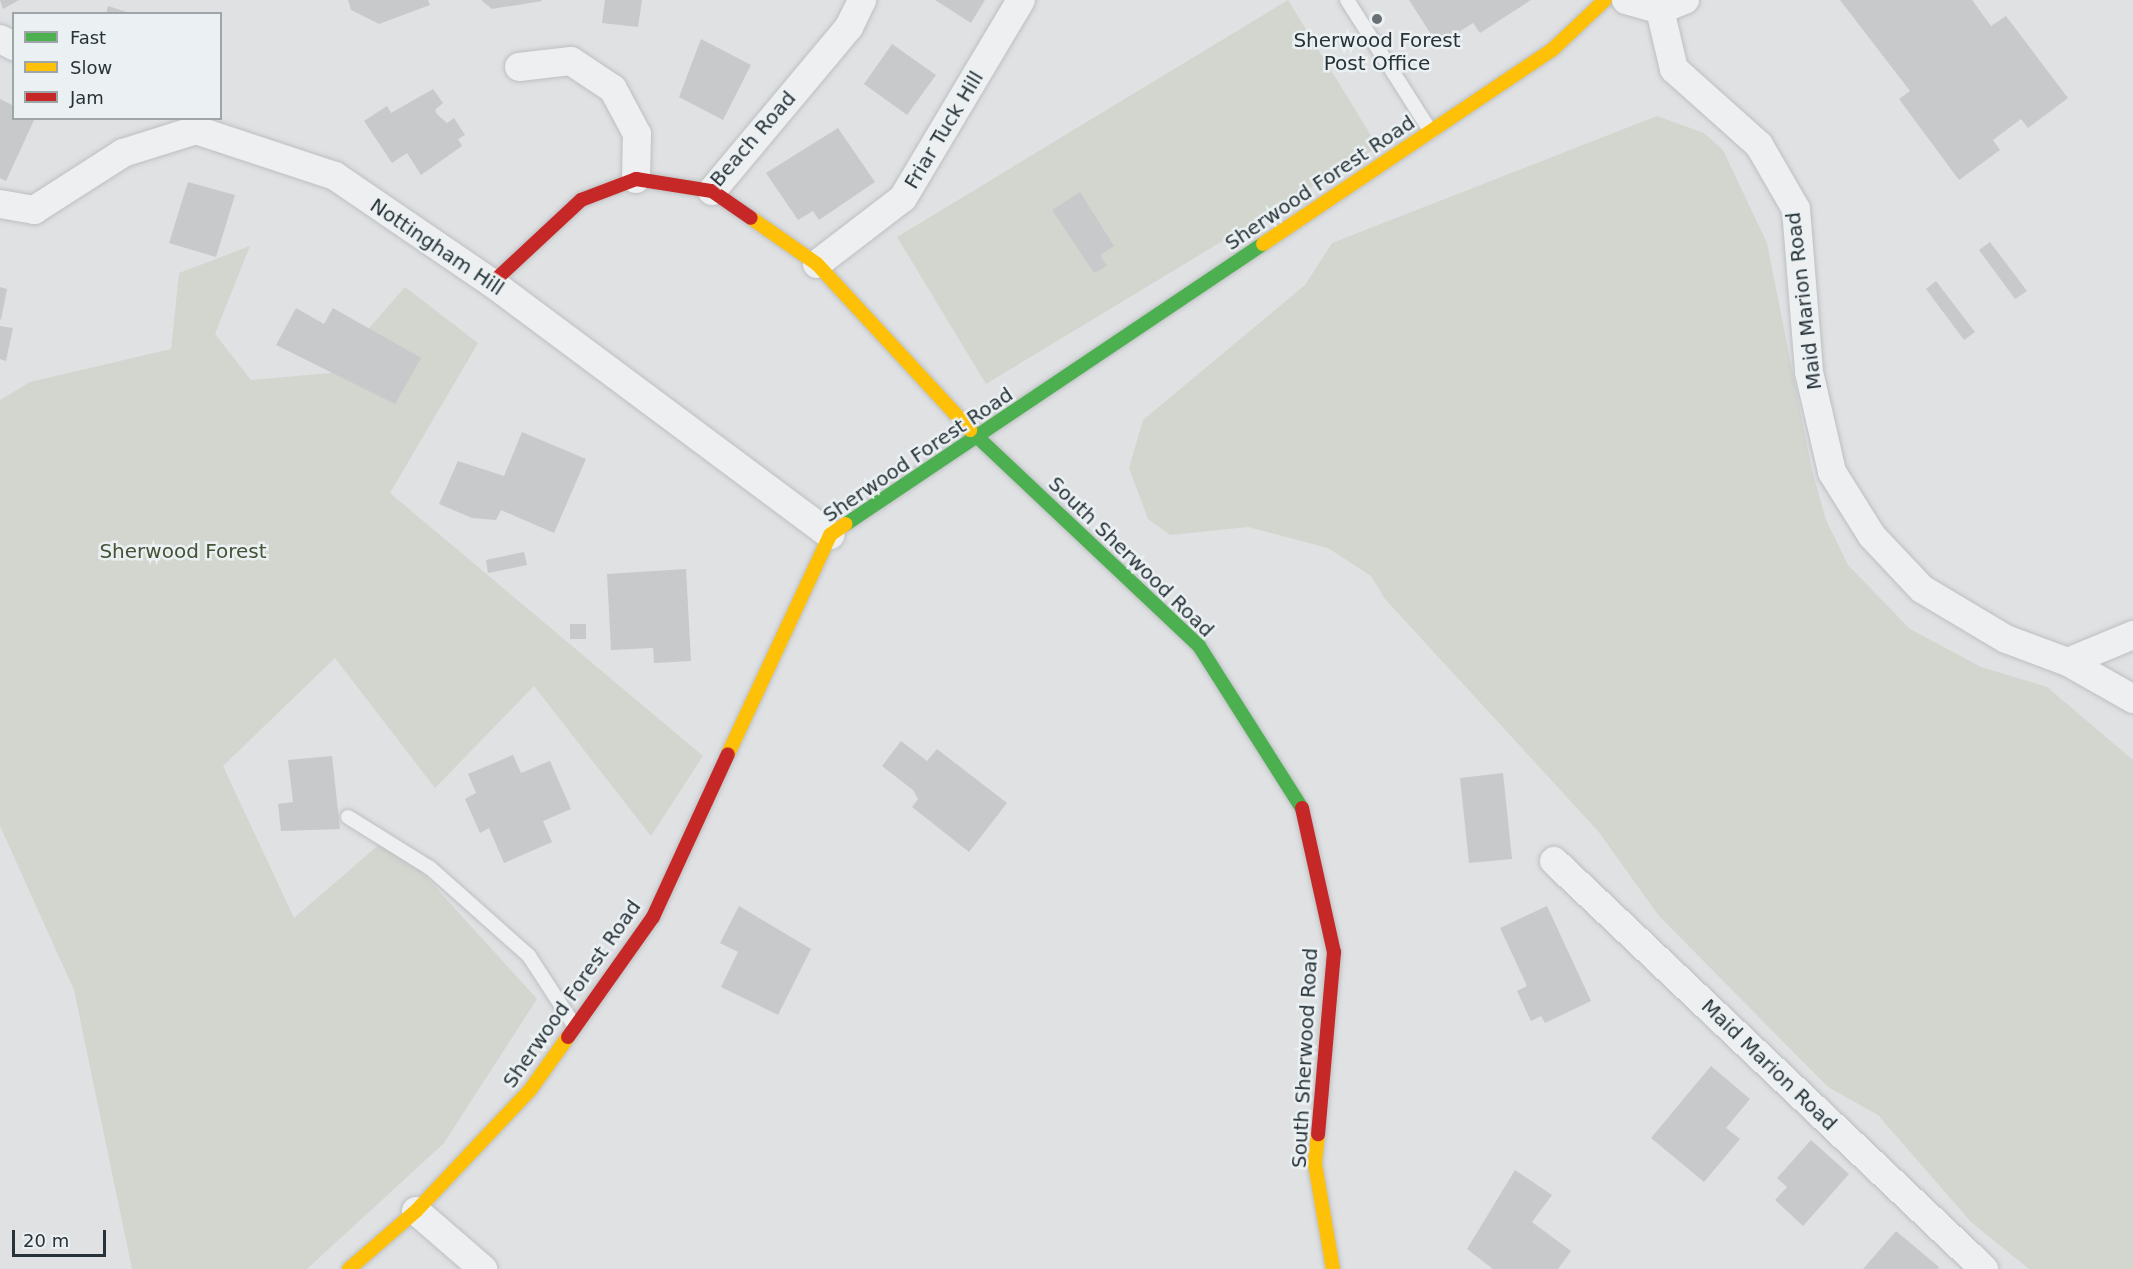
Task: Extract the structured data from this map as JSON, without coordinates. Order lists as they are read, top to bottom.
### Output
{
  "streets": {
    "street": [
      "Friar Tuck Hill",
      "Beach Road",
      "Sherwood Forest Road",
      "Nottingham Hill",
      "Maid Marion Road",
      "South Sherwood Road"
    ]
  },
  "crossings": [
    ["Beach Road", "Nottingham Hill"],
    ["Sherwood Forest Road", "Nottingham Hill"],
    ["Sherwood Forest Road", "South Sherwood Road"]
  ],
  "parks": ["Sherwood Forest"],
  "places": ["Sherwood Forest Post Office"],
  "legend": ["Fast", "Slow", "Jam"],
  "scale_bar": "20 m"
}
